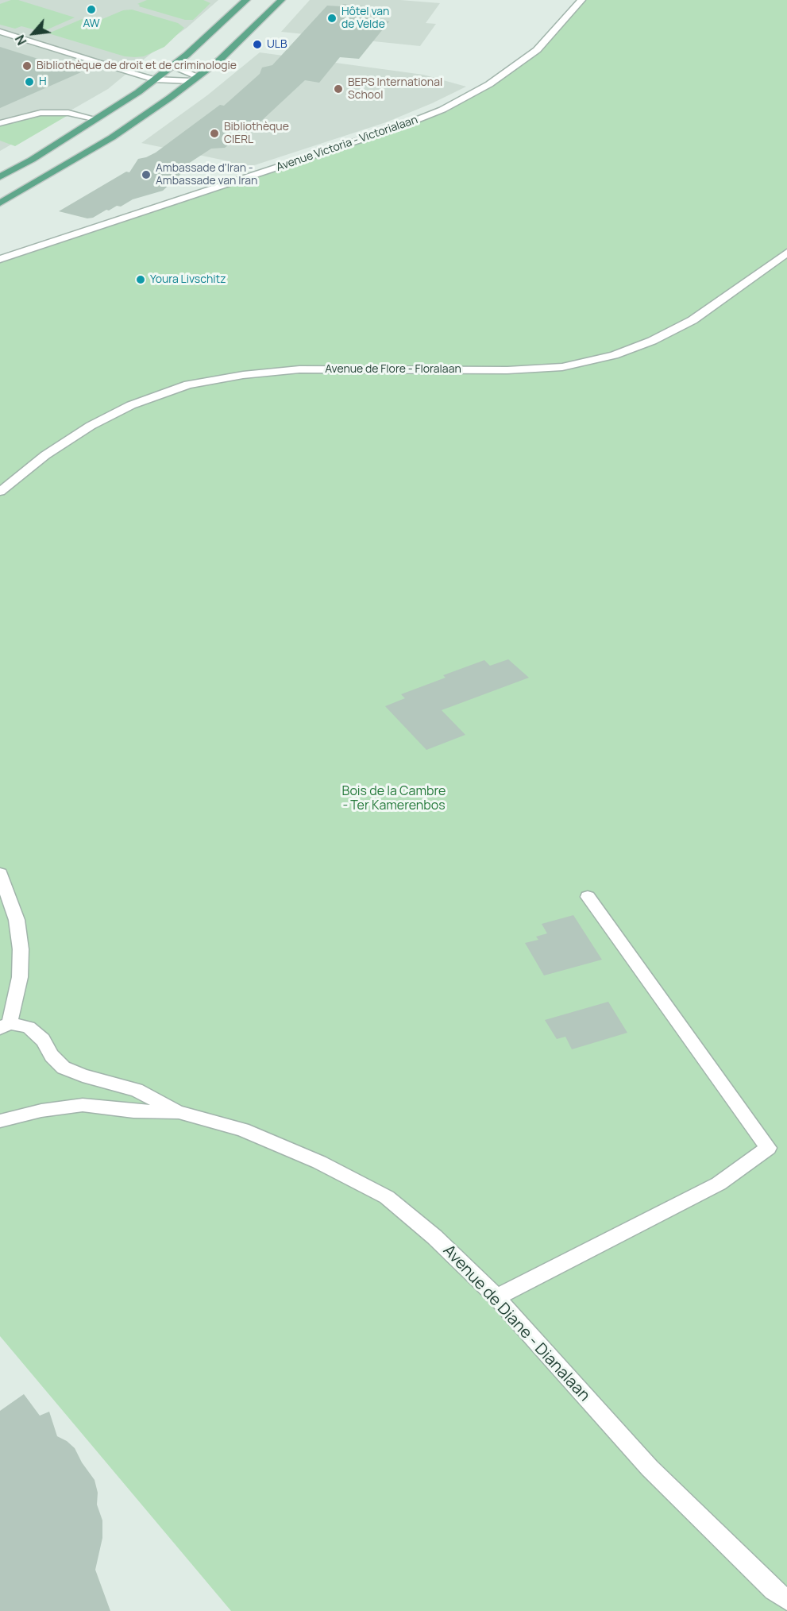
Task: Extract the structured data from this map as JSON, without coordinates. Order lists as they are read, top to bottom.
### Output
{
  "streets": {
    "street": ["Avenue Victoria - Victorialaan", "Avenue de Flore - Floralaan", "Avenue de Diane - Dianalaan"]
  },
  "parks": ["Bois de la Cambre - Ter Kamerenbos"],
  "places": [
    "AW",
    "Hôtel van de Velde",
    "ULB",
    "Bibliothèque de droit et de criminologie",
    "H",
    "BEPS International School",
    "Bibliothèque CIERL",
    "Ambassade d'Iran - Ambassade van Iran",
    "Youra Livschitz"
  ],
  "north": "bottom left"
}
